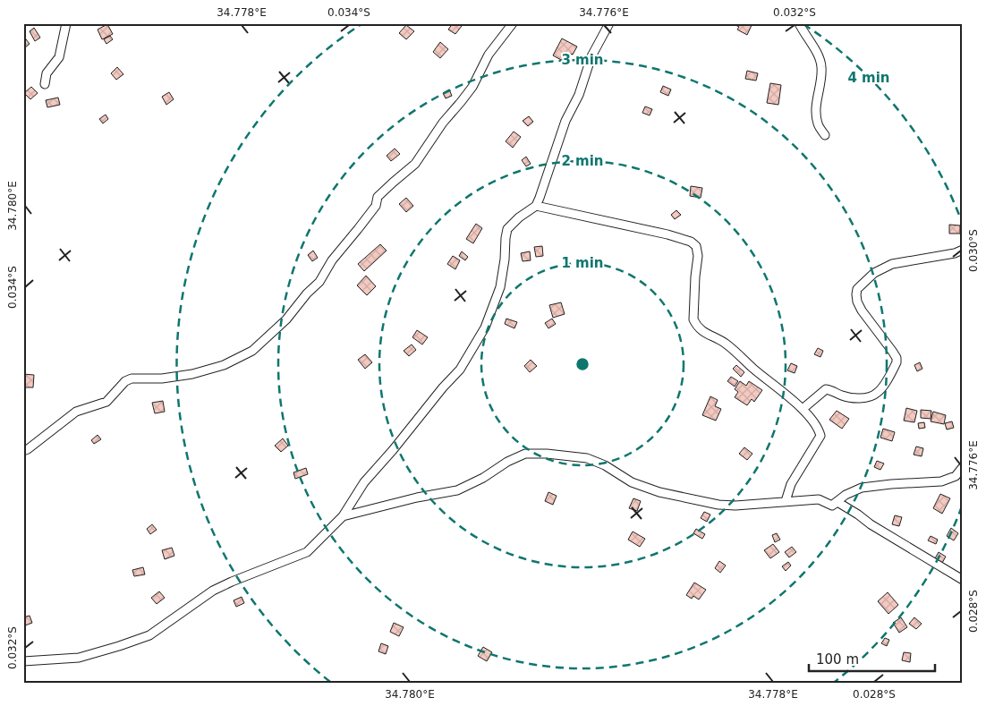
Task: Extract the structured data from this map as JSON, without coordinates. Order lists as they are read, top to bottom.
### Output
{
  "scale_bar": "100 m",
  "coordinates": [
    "34.778°E",
    "0.034°S",
    "34.776°E",
    "0.032°S",
    "34.780°E",
    "0.030°S",
    "0.028°S"
  ],
  "rings": [
    "3 min",
    "4 min",
    "2 min",
    "1 min"
  ]
}
